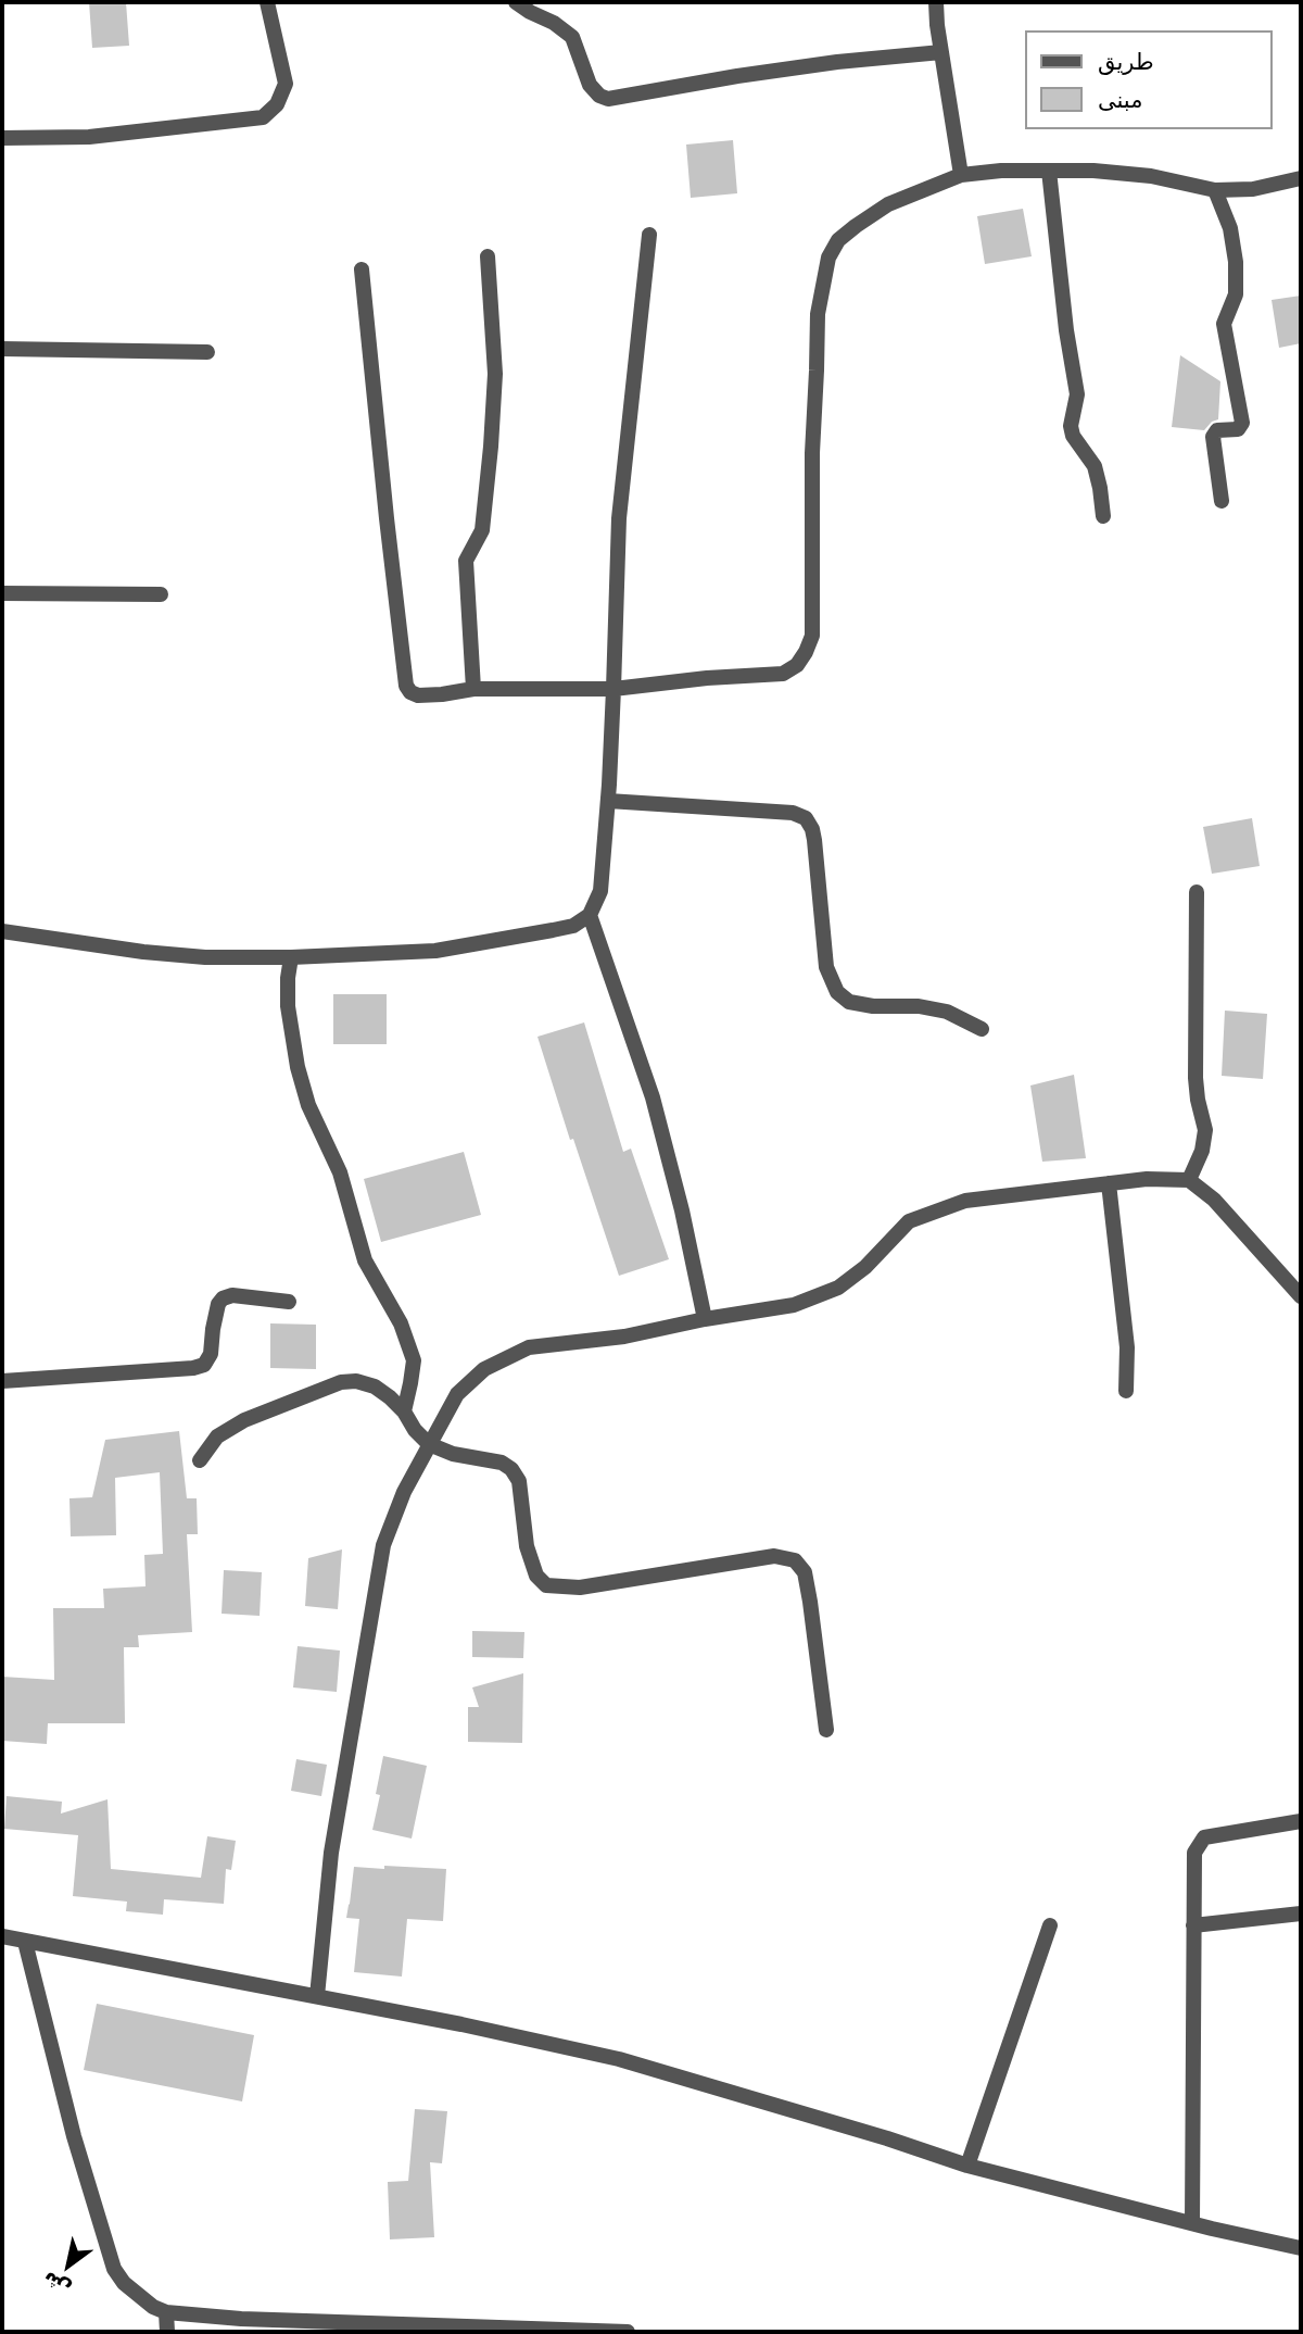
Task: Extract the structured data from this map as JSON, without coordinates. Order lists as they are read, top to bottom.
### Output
{
  "legend": ["طريق", "مبنى"],
  "north": "bottom left"
}
